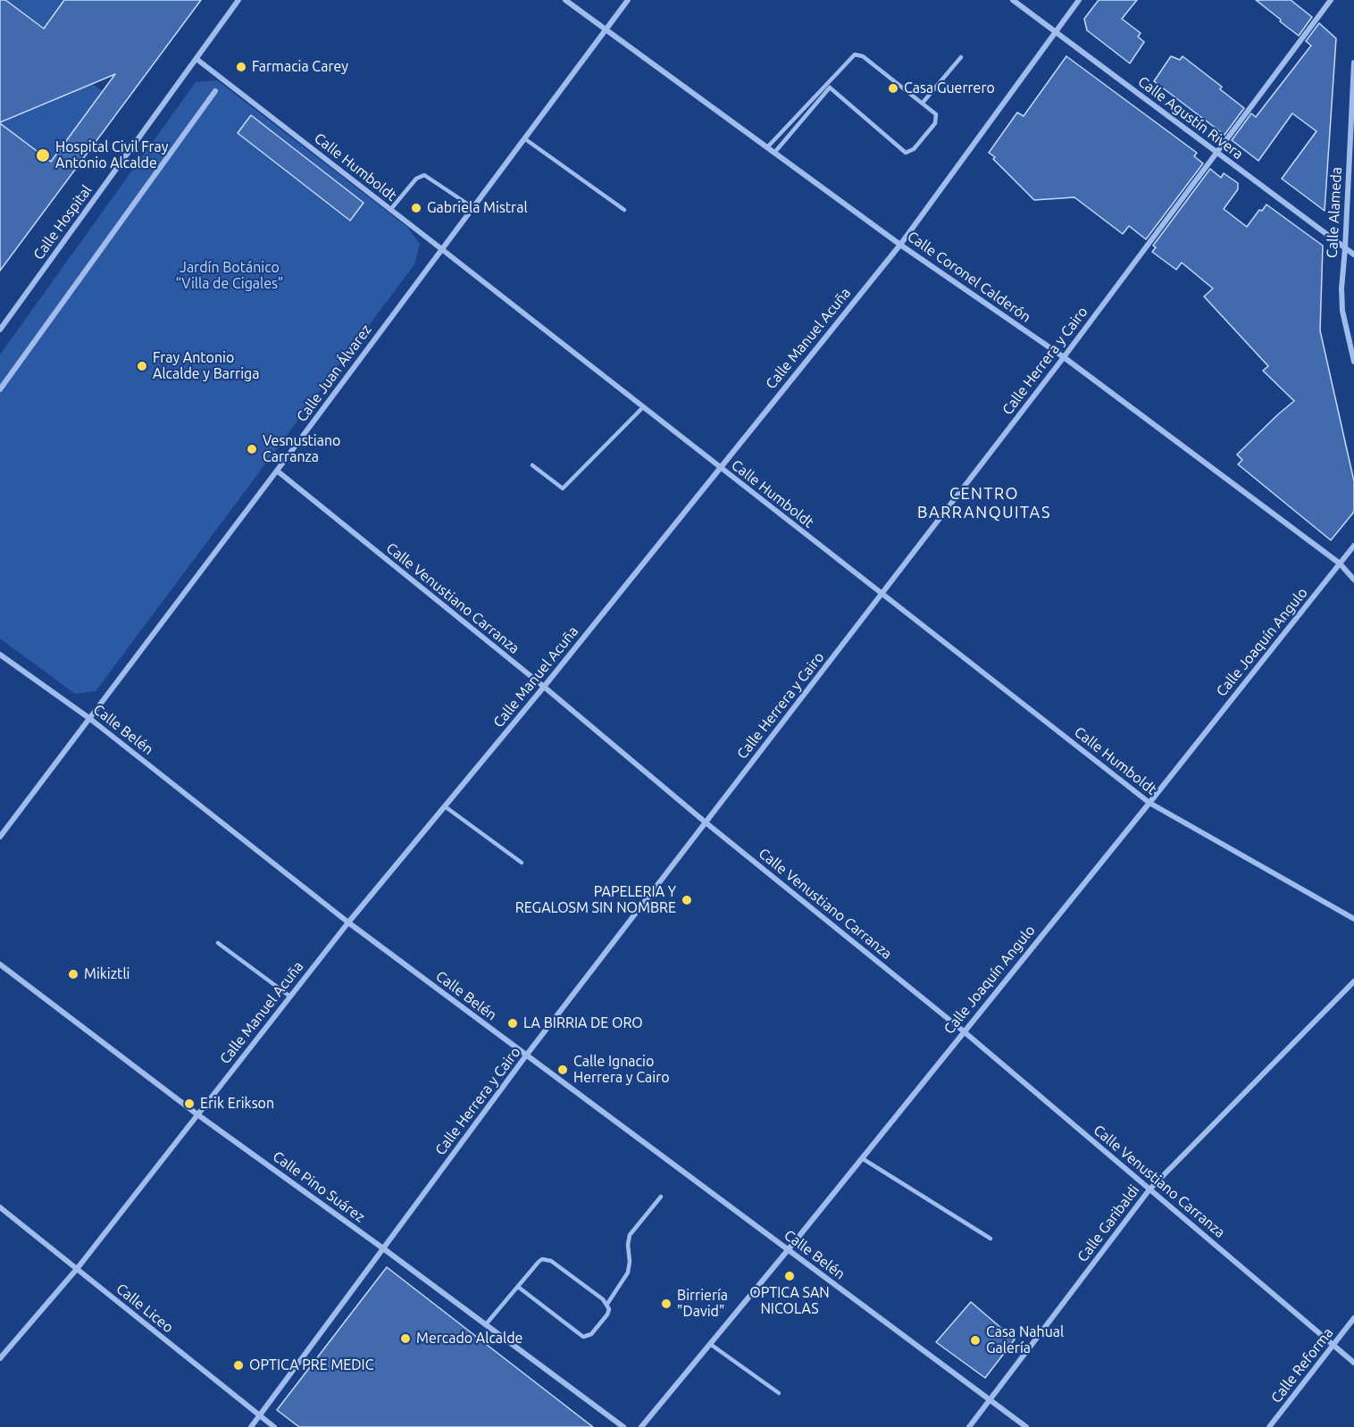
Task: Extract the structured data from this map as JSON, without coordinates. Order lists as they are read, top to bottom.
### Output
{
  "streets": {
    "street": [
      "Calle Agustín Rivera",
      "Calle Humboldt",
      "Calle Alameda",
      "Calle Hospital",
      "Calle Coronel Calderón",
      "Calle Manuel Acuña",
      "Calle Herrera y Cairo",
      "Calle Juan Álvarez",
      "Calle Venustiano Carranza",
      "Calle Joaquín Angulo",
      "Calle Belén",
      "Calle Pino Suárez",
      "Calle Garibaldi",
      "Calle Liceo",
      "Calle Reforma"
    ]
  },
  "crossings": [
    ["Calle Agustín Rivera", "Calle Alameda"],
    ["Calle Agustín Rivera", "Calle Manuel Acuña"],
    ["Calle Agustín Rivera", "Calle Herrera y Cairo"],
    ["Calle Humboldt", "Calle Hospital"],
    ["Calle Humboldt", "Calle Manuel Acuña"],
    ["Calle Humboldt", "Calle Herrera y Cairo"],
    ["Calle Humboldt", "Calle Juan Álvarez"],
    ["Calle Humboldt", "Calle Joaquín Angulo"],
    ["Calle Coronel Calderón", "Calle Manuel Acuña"],
    ["Calle Coronel Calderón", "Calle Herrera y Cairo"],
    ["Calle Coronel Calderón", "Calle Juan Álvarez"],
    ["Calle Coronel Calderón", "Calle Joaquín Angulo"],
    ["Calle Manuel Acuña", "Calle Venustiano Carranza"],
    ["Calle Manuel Acuña", "Calle Belén"],
    ["Calle Manuel Acuña", "Calle Pino Suárez"],
    ["Calle Manuel Acuña", "Calle Liceo"],
    ["Calle Herrera y Cairo", "Calle Venustiano Carranza"],
    ["Calle Herrera y Cairo", "Calle Belén"],
    ["Calle Herrera y Cairo", "Calle Pino Suárez"],
    ["Calle Herrera y Cairo", "Calle Liceo"],
    ["Calle Juan Álvarez", "Calle Venustiano Carranza"],
    ["Calle Juan Álvarez", "Calle Belén"],
    ["Calle Venustiano Carranza", "Calle Joaquín Angulo"],
    ["Calle Venustiano Carranza", "Calle Garibaldi"],
    ["Calle Venustiano Carranza", "Calle Reforma"],
    ["Calle Joaquín Angulo", "Calle Belén"],
    ["Calle Belén", "Calle Garibaldi"]
  ],
  "districts": ["CENTRO BARRANQUITAS"],
  "parks": ["Jardín Botánico “Villa de Cigales”"],
  "places": [
    "Farmacia Carey",
    "Casa Guerrero",
    "Hospital Civil Fray Antonio Alcalde",
    "Gabriela Mistral",
    "Fray Antonio Alcalde y Barriga",
    "Vesnustiano Carranza",
    "PAPELERIA Y REGALOSM SIN NOMBRE",
    "Mikiztli",
    "LA BIRRIA DE ORO",
    "Calle Ignacio Herrera y Cairo",
    "Erik Erikson",
    "OPTICA SAN NICOLAS",
    "Birriería \"David\"",
    "Mercado Alcalde",
    "Casa Nahual Galería",
    "OPTICA PRE MEDIC"
  ]
}
